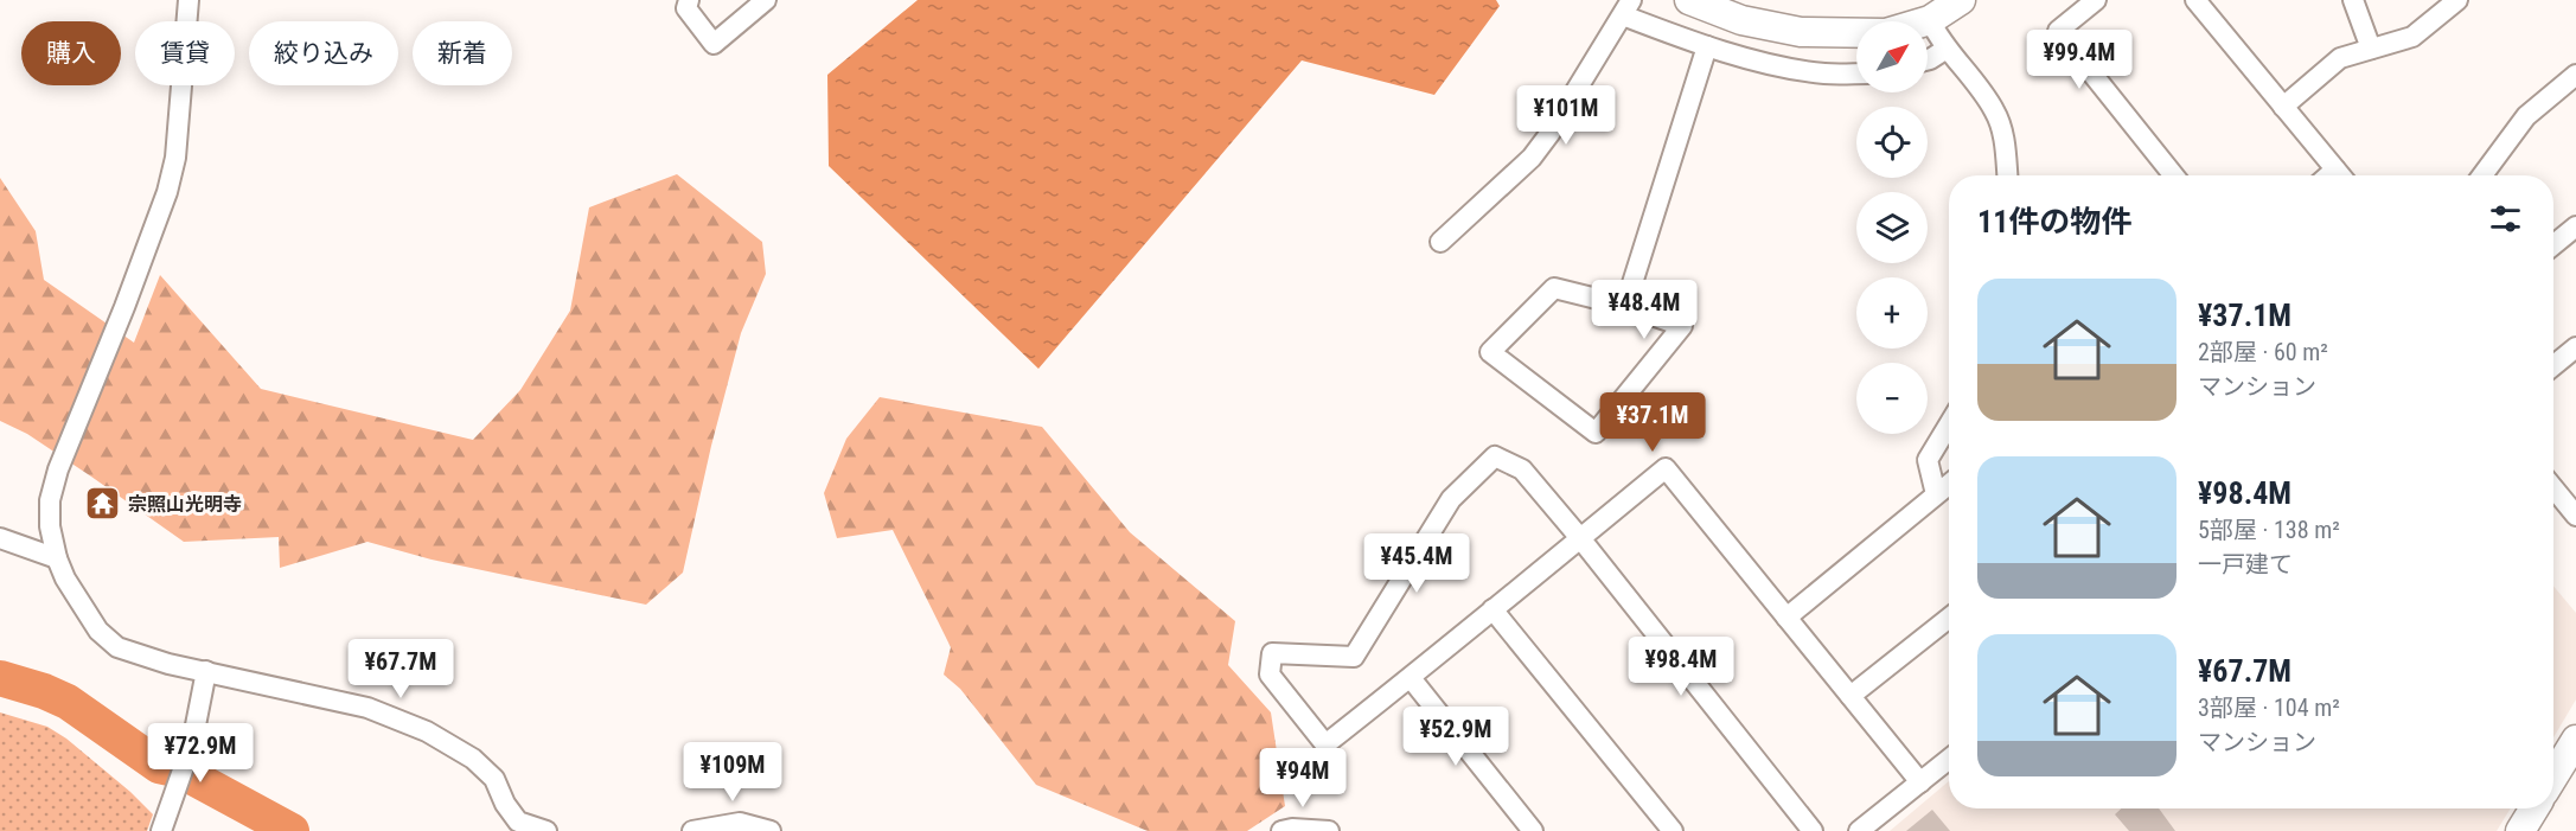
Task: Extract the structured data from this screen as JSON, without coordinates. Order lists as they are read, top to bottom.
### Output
{
  "places": {
    "temple": ["宗照山光明寺"]
  },
  "north": "top right",
  "page": {
    "map_buttons": ["+", "−"],
    "chip": [
      "購入",
      "賃貸",
      "絞り込み",
      "新着"
    ],
    "price": [
      "¥99.4M",
      "¥101M",
      "¥48.4M",
      "¥37.1M",
      "¥45.4M",
      "¥98.4M",
      "¥67.7M",
      "¥52.9M",
      "¥72.9M",
      "¥109M",
      "¥94M"
    ],
    "heading": "11件の物件",
    "list": [
      {
        "name": "¥37.1M",
        "note": "2部屋 · 60 m² · マンション"
      },
      {
        "name": "¥98.4M",
        "note": "5部屋 · 138 m² · 一戸建て"
      },
      {
        "name": "¥67.7M",
        "note": "3部屋 · 104 m² · マンション"
      }
    ]
  }
}
